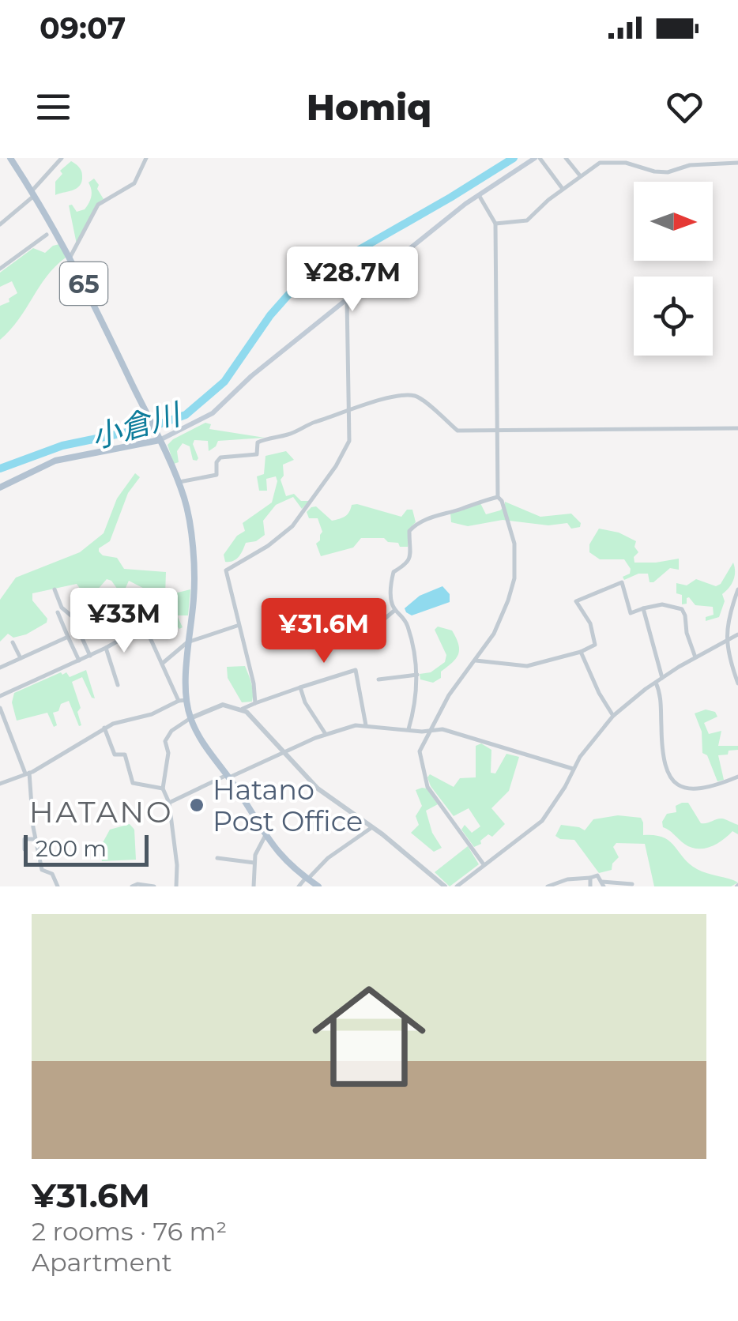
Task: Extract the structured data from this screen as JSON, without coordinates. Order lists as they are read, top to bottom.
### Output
{
  "streets": {
    "main road": ["65"]
  },
  "districts": ["HATANO"],
  "water": ["小倉川"],
  "places": ["Hatano Post Office"],
  "scale_bar": "200 m",
  "north": "right",
  "page": {
    "status": "09:07",
    "header": "Homiq",
    "price": ["¥28.7M", "¥33M", "¥31.6M"],
    "scale": "200 m",
    "list": [
      {
        "name": "¥31.6M",
        "note": "2 rooms · 76 m² · Apartment"
      }
    ]
  }
}
